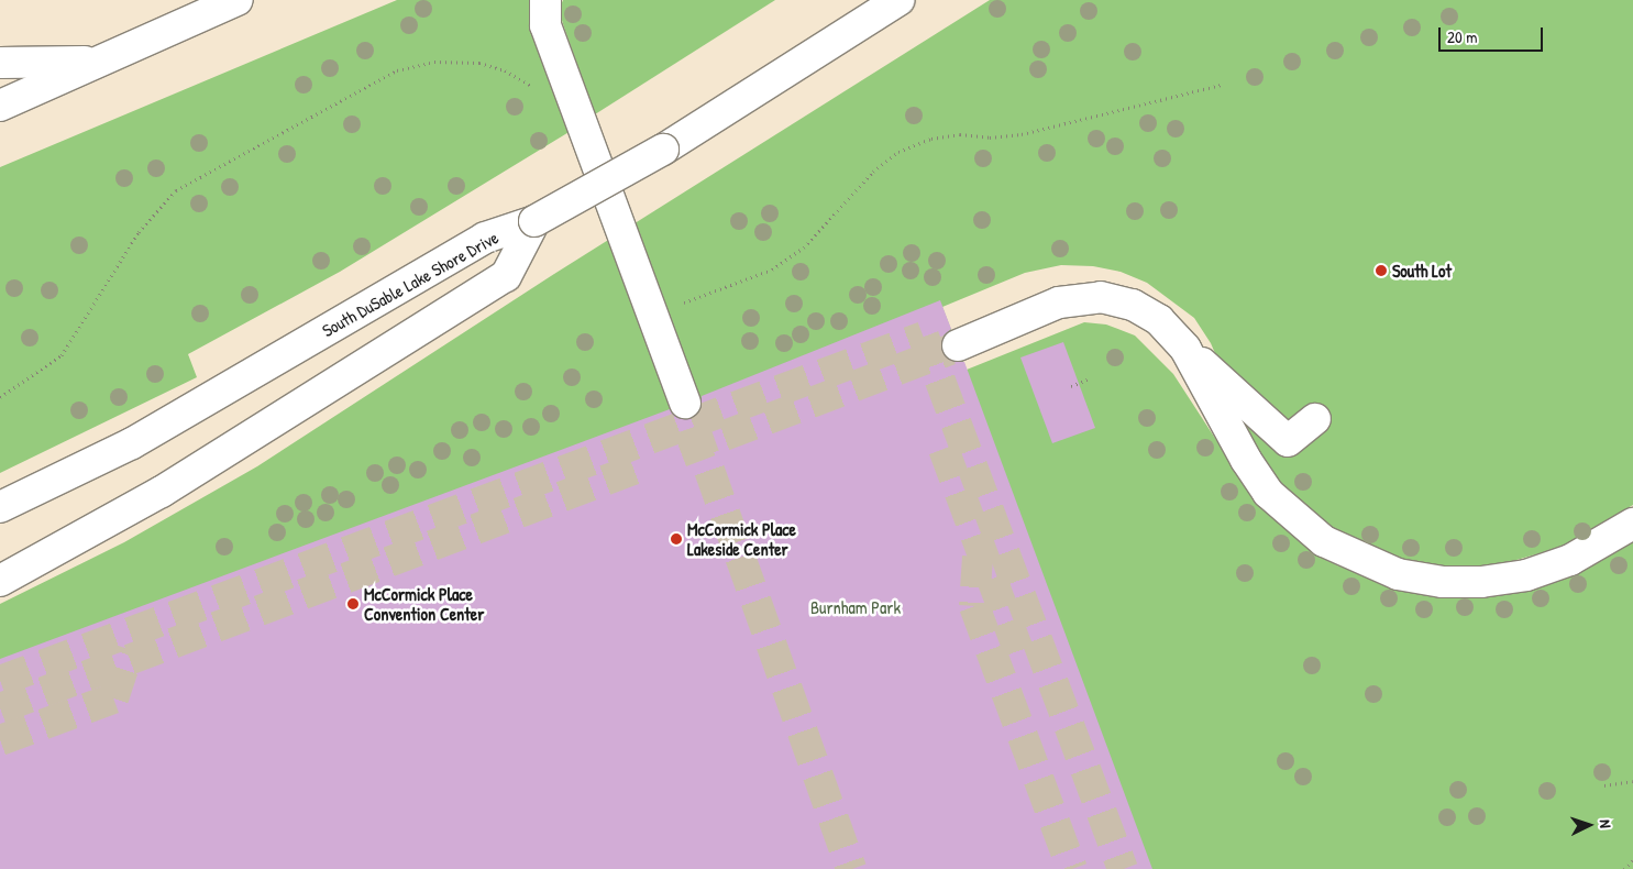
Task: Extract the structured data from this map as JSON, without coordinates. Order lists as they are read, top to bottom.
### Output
{
  "streets": {
    "main road": ["South DuSable Lake Shore Drive"]
  },
  "parks": ["Burnham Park"],
  "places": ["South Lot", "McCormick Place Lakeside Center", "McCormick Place Convention Center"],
  "scale_bar": "20 m",
  "north": "right"
}
